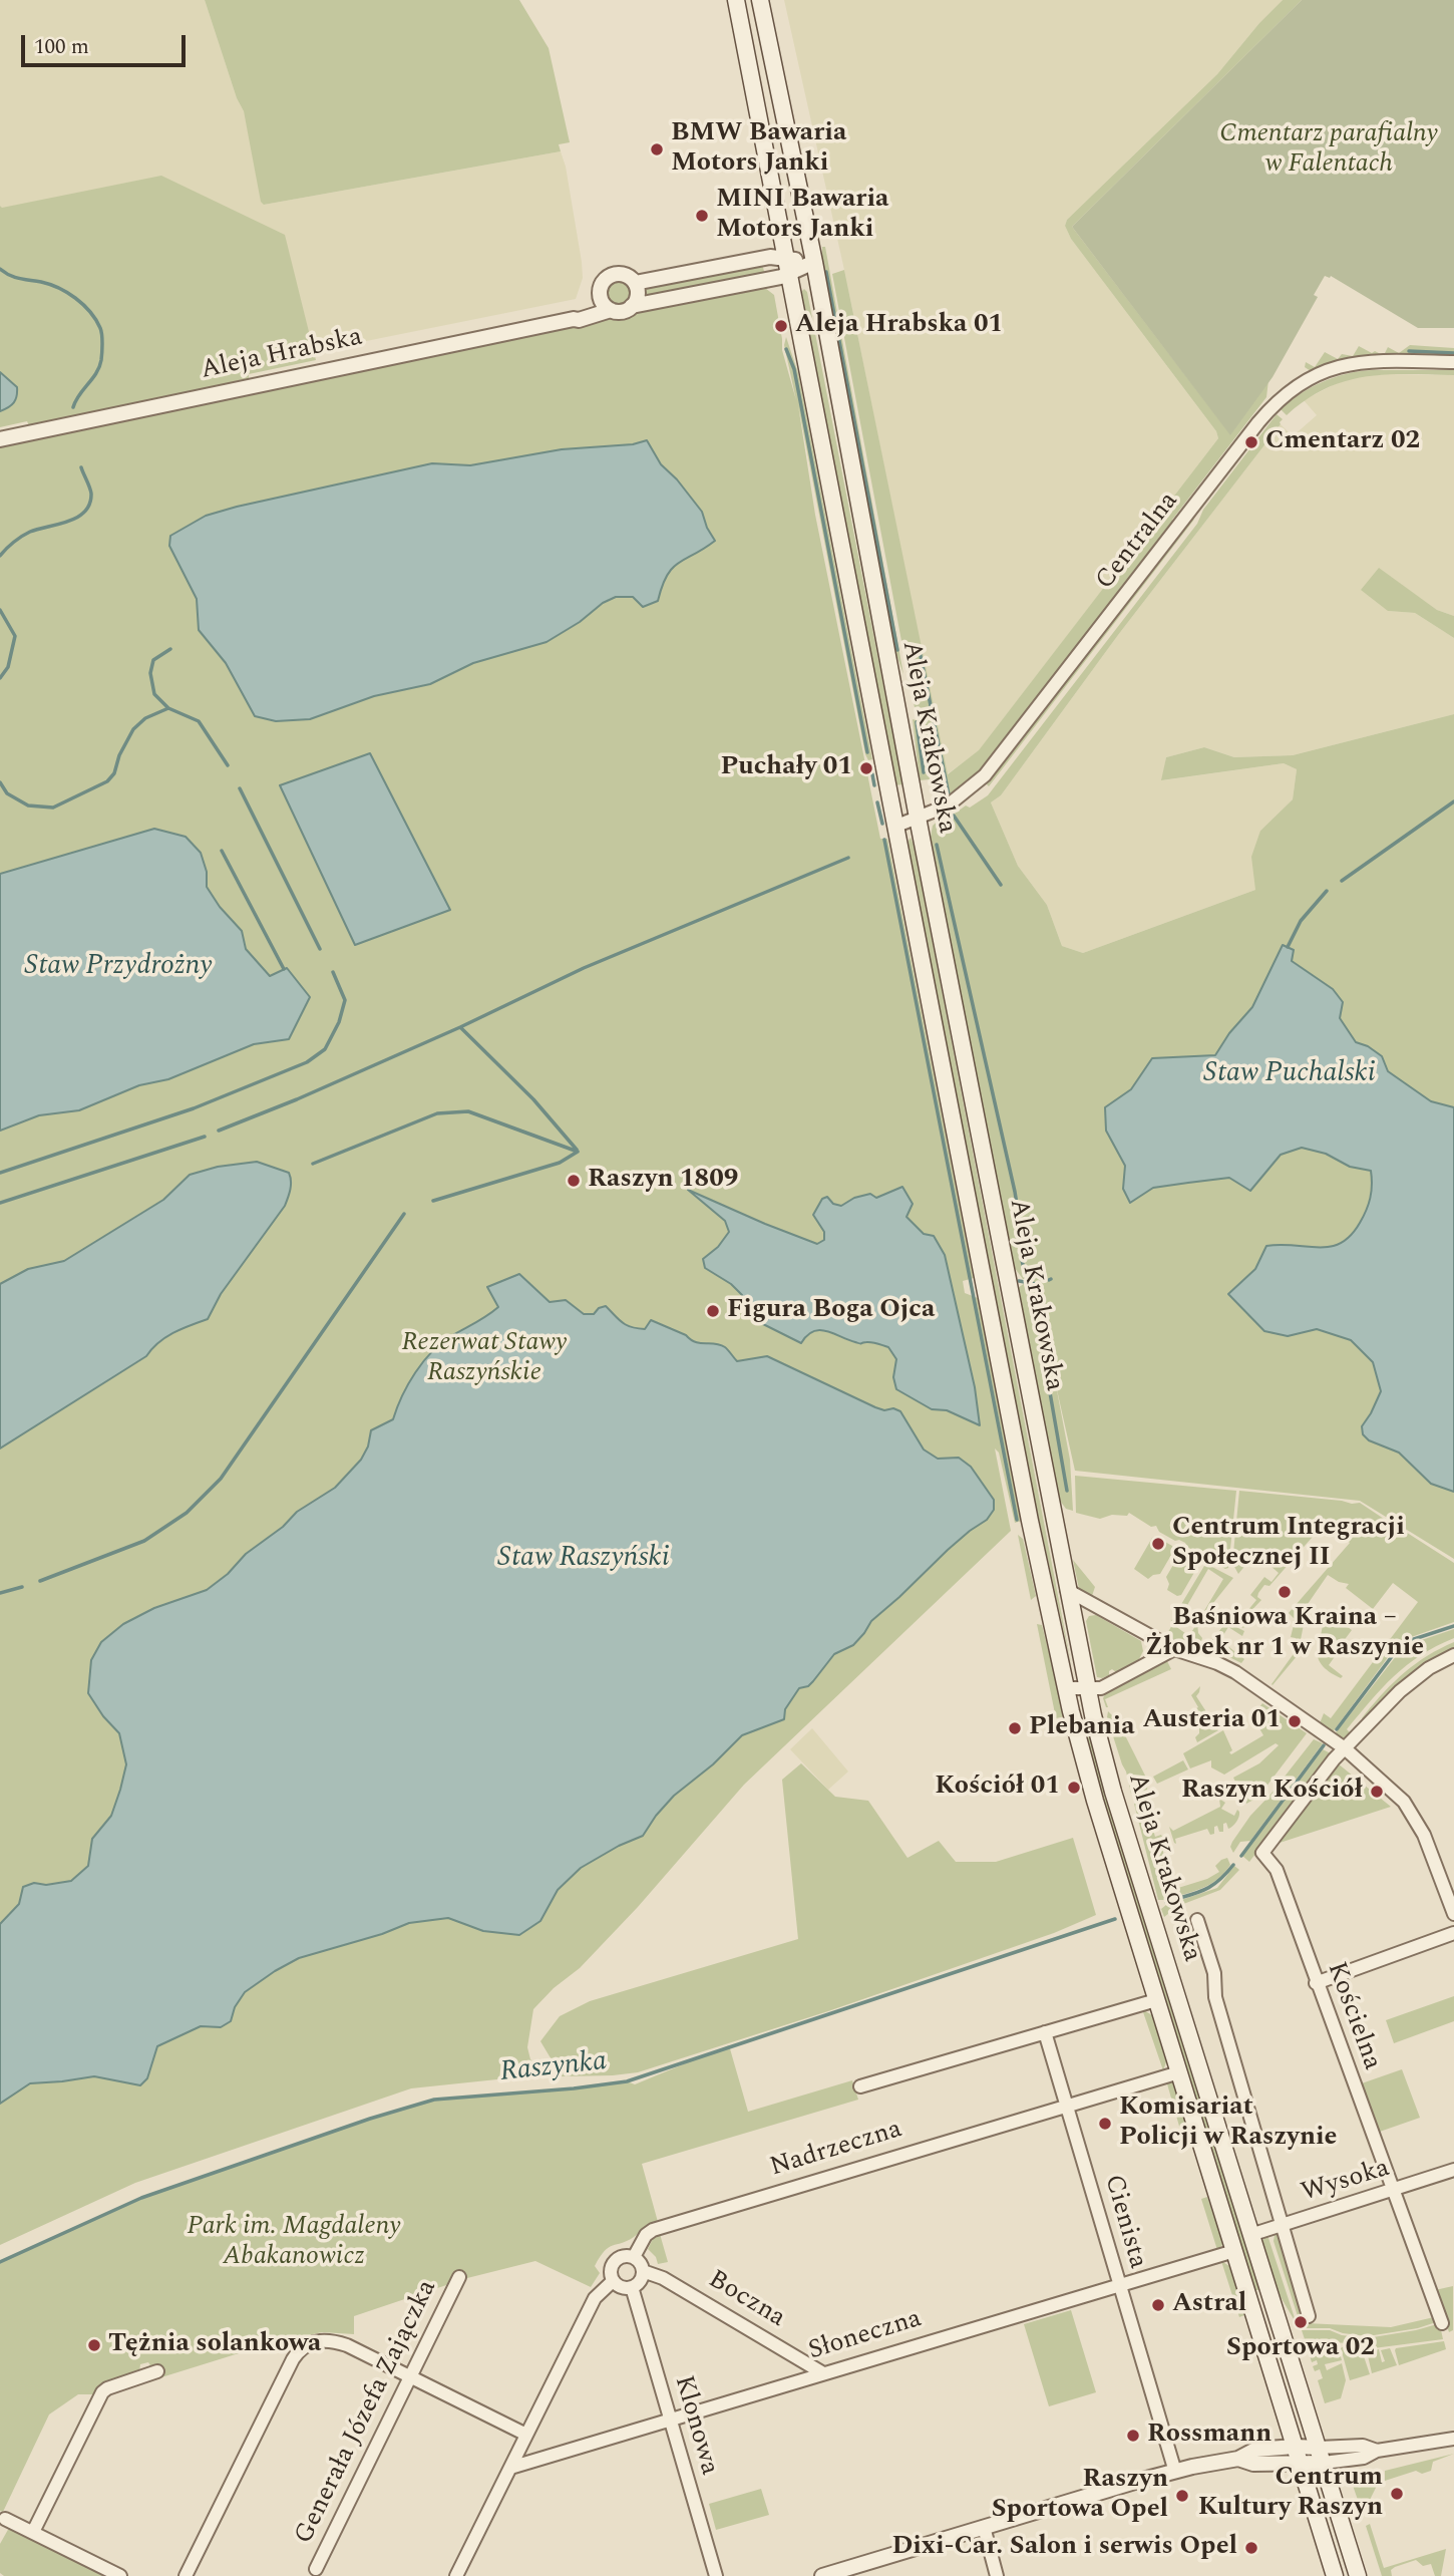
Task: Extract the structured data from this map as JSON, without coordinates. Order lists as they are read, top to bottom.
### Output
{
  "streets": {
    "main road": ["Aleja Krakowska"],
    "street": [
      "Aleja Hrabska",
      "Centralna",
      "Kościelna",
      "Nadrzeczna",
      "Wysoka",
      "Cienista",
      "Boczna",
      "Słoneczna",
      "Generała Józefa Zajączka",
      "Klonowa"
    ]
  },
  "crossings": [
    ["Centralna", "Aleja Krakowska"],
    ["Aleja Krakowska", "Nadrzeczna"],
    ["Aleja Krakowska", "Wysoka"],
    ["Aleja Krakowska", "Słoneczna"],
    ["Kościelna", "Wysoka"],
    ["Nadrzeczna", "Cienista"],
    ["Nadrzeczna", "Boczna"],
    ["Nadrzeczna", "Klonowa"],
    ["Cienista", "Słoneczna"],
    ["Boczna", "Słoneczna"],
    ["Boczna", "Klonowa"],
    ["Słoneczna", "Klonowa"]
  ],
  "water": [
    "Staw Przydrożny",
    "Staw Puchalski",
    "Staw Raszyński",
    "Raszynka"
  ],
  "parks": ["Cmentarz parafialny w Falentach", "Rezerwat Stawy Raszyńskie", "Park im. Magdaleny Abakanowicz"],
  "places": [
    "BMW Bawaria Motors Janki",
    "MINI Bawaria Motors Janki",
    "Aleja Hrabska 01",
    "Cmentarz 02",
    "Puchały 01",
    "Raszyn 1809",
    "Figura Boga Ojca",
    "Centrum Integracji Społecznej II",
    "Baśniowa Kraina – Żłobek nr 1 w Raszynie",
    "Austeria 01",
    "Plebania",
    "Kościół 01",
    "Raszyn Kościół",
    "Komisariat Policji w Raszynie",
    "Astral",
    "Sportowa 02",
    "Tężnia solankowa",
    "Rossmann",
    "Centrum Kultury Raszyn",
    "Raszyn Sportowa Opel",
    "Dixi-Car. Salon i serwis Opel"
  ],
  "scale_bar": "100 m"
}
